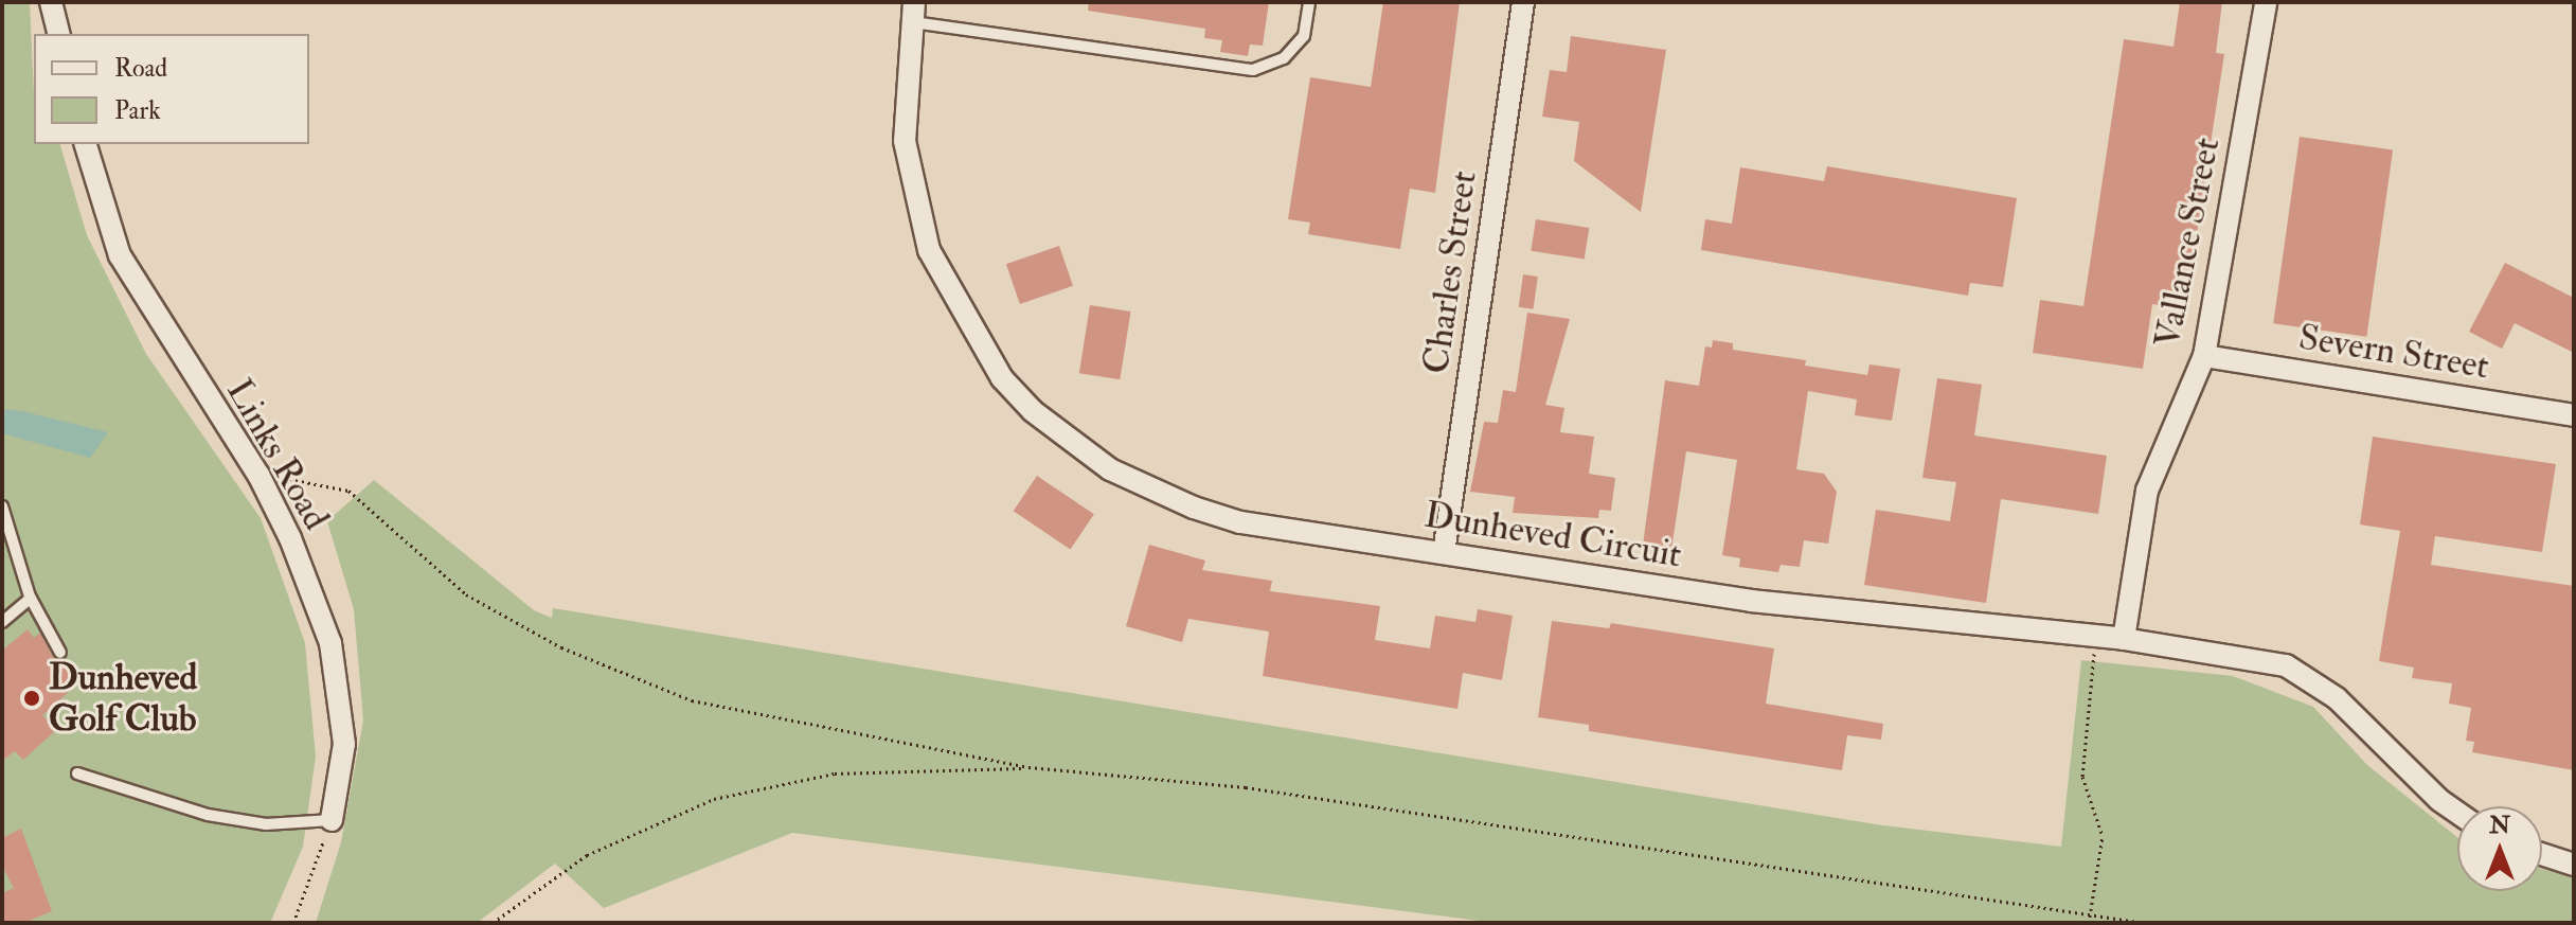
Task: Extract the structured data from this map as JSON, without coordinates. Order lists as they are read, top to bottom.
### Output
{
  "streets": {
    "street": [
      "Vallance Street",
      "Charles Street",
      "Severn Street",
      "Links Road",
      "Dunheved Circuit"
    ]
  },
  "crossings": [
    ["Vallance Street", "Severn Street"],
    ["Vallance Street", "Dunheved Circuit"],
    ["Charles Street", "Dunheved Circuit"]
  ],
  "places": ["Dunheved Golf Club"],
  "legend": ["Road", "Park"],
  "north": "top"
}
